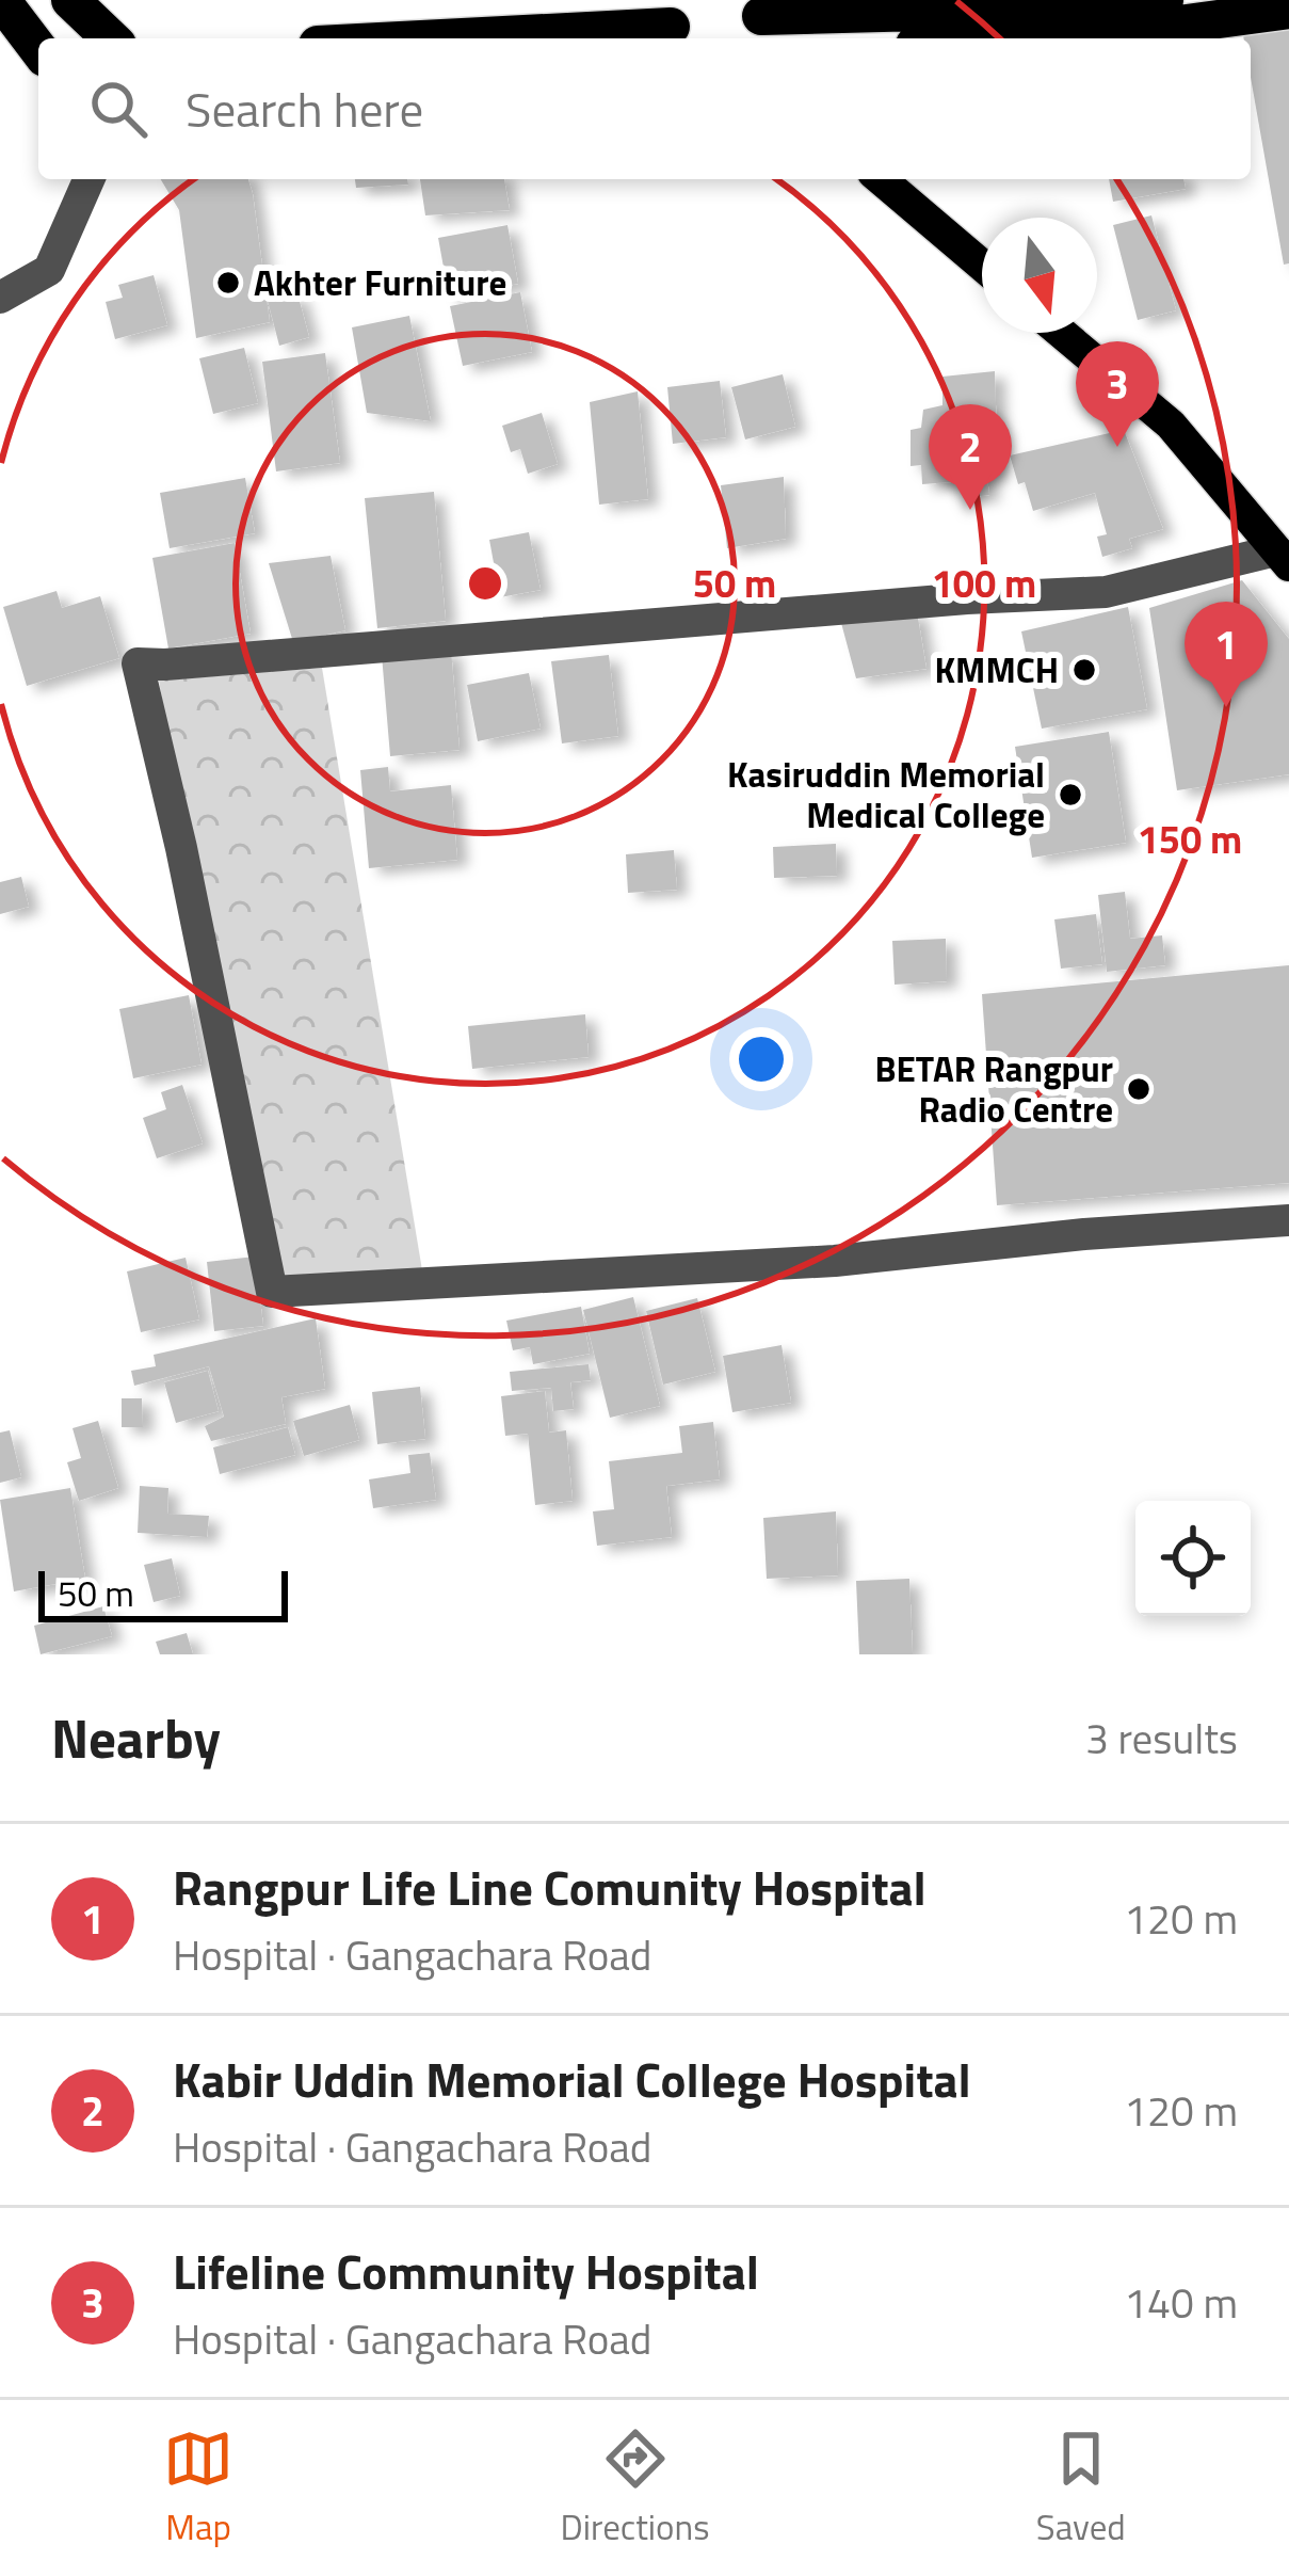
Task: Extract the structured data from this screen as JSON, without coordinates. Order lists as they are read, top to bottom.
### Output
{
  "places": [
    "Akhter Furniture",
    "KMMCH",
    "Kasiruddin Memorial Medical College",
    "BETAR Rangpur Radio Centre"
  ],
  "scale_bar": "50 m",
  "north": "bottom",
  "page": {
    "search": "Search here",
    "pins": ["3", "2", "1"],
    "scale": "50 m",
    "heading": ["Nearby", "3 results"],
    "list": [
      {
        "mark": "1",
        "name": "Rangpur Life Line Comunity Hospital",
        "note": "Hospital · Gangachara Road",
        "value": "120 m"
      },
      {
        "mark": "2",
        "name": "Kabir Uddin Memorial College Hospital",
        "note": "Hospital · Gangachara Road",
        "value": "120 m"
      },
      {
        "mark": "3",
        "name": "Lifeline Community Hospital",
        "note": "Hospital · Gangachara Road",
        "value": "140 m"
      }
    ],
    "nav": ["Map", "Directions", "Saved"]
  },
  "rings": ["50 m", "100 m", "150 m"]
}
